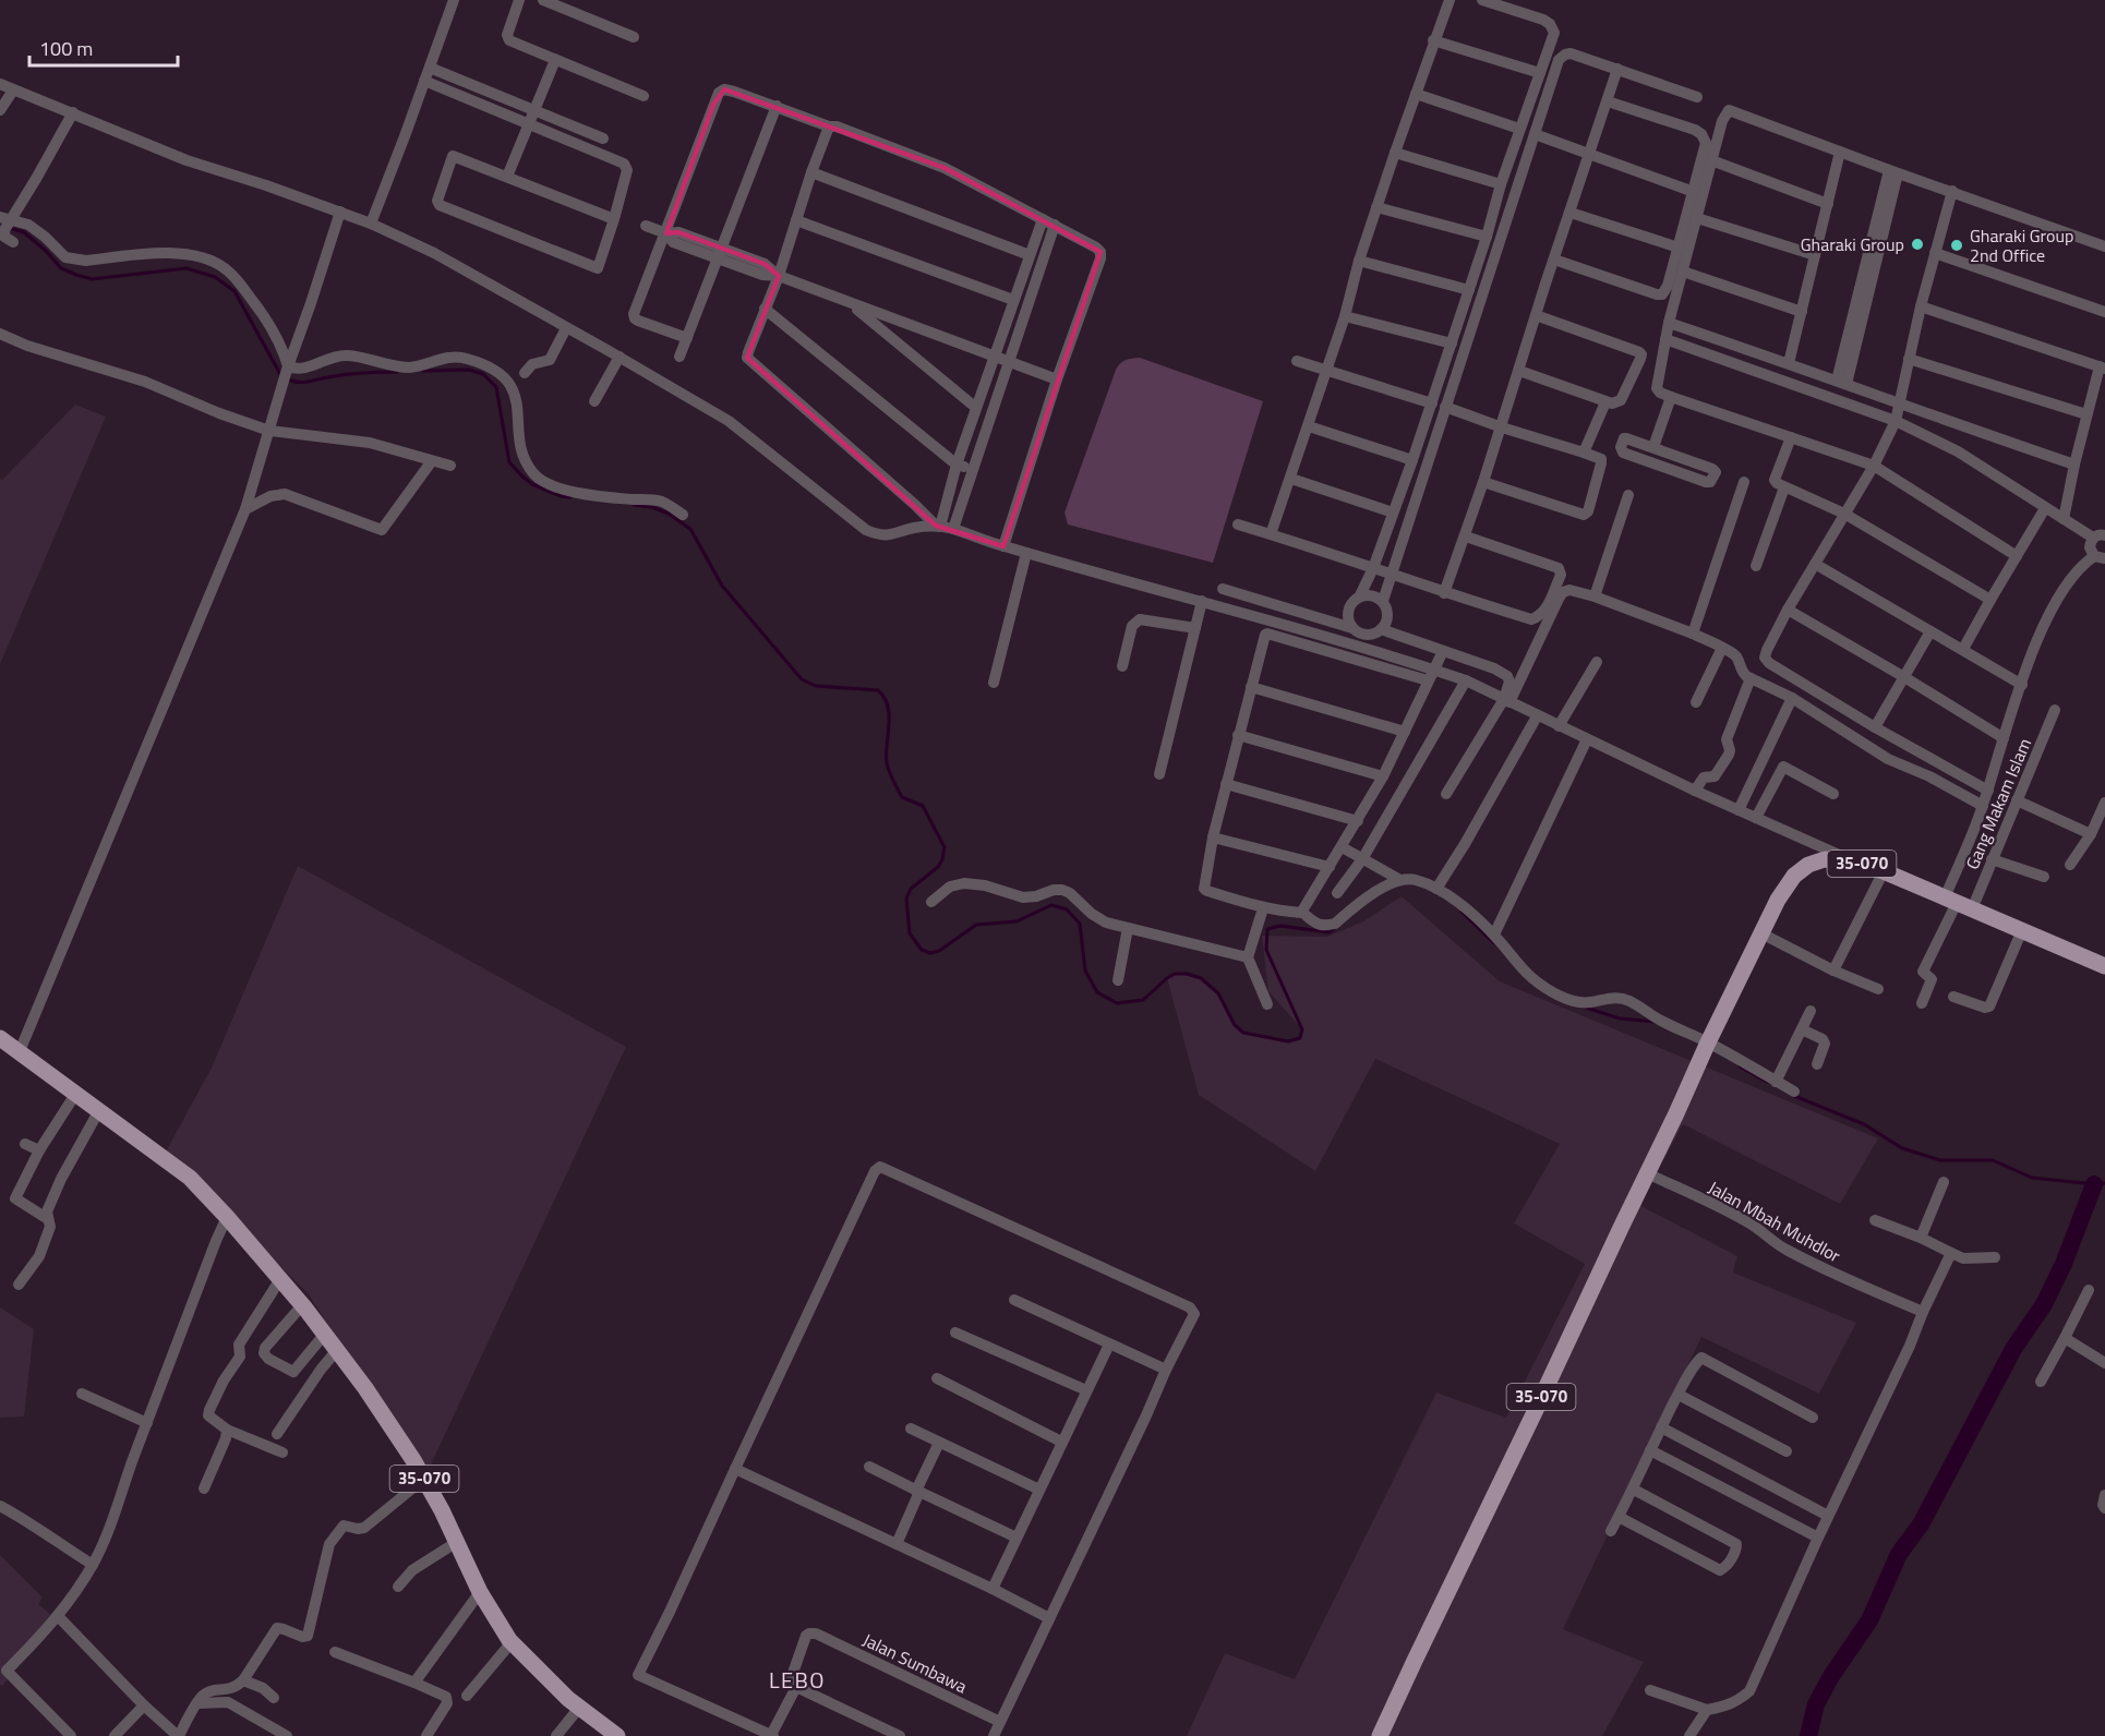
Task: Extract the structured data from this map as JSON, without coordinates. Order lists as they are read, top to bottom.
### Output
{
  "streets": {
    "main road": ["35-070"],
    "street": ["Gang Makam Islam", "Jalan Mbah Muhdlor", "Jalan Sumbawa"]
  },
  "crossings": [
    ["Gang Makam Islam", "35-070"],
    ["35-070", "Jalan Mbah Muhdlor"]
  ],
  "districts": ["LEBO"],
  "places": ["Gharaki Group", "Gharaki Group 2nd Office"],
  "scale_bar": "100 m"
}
